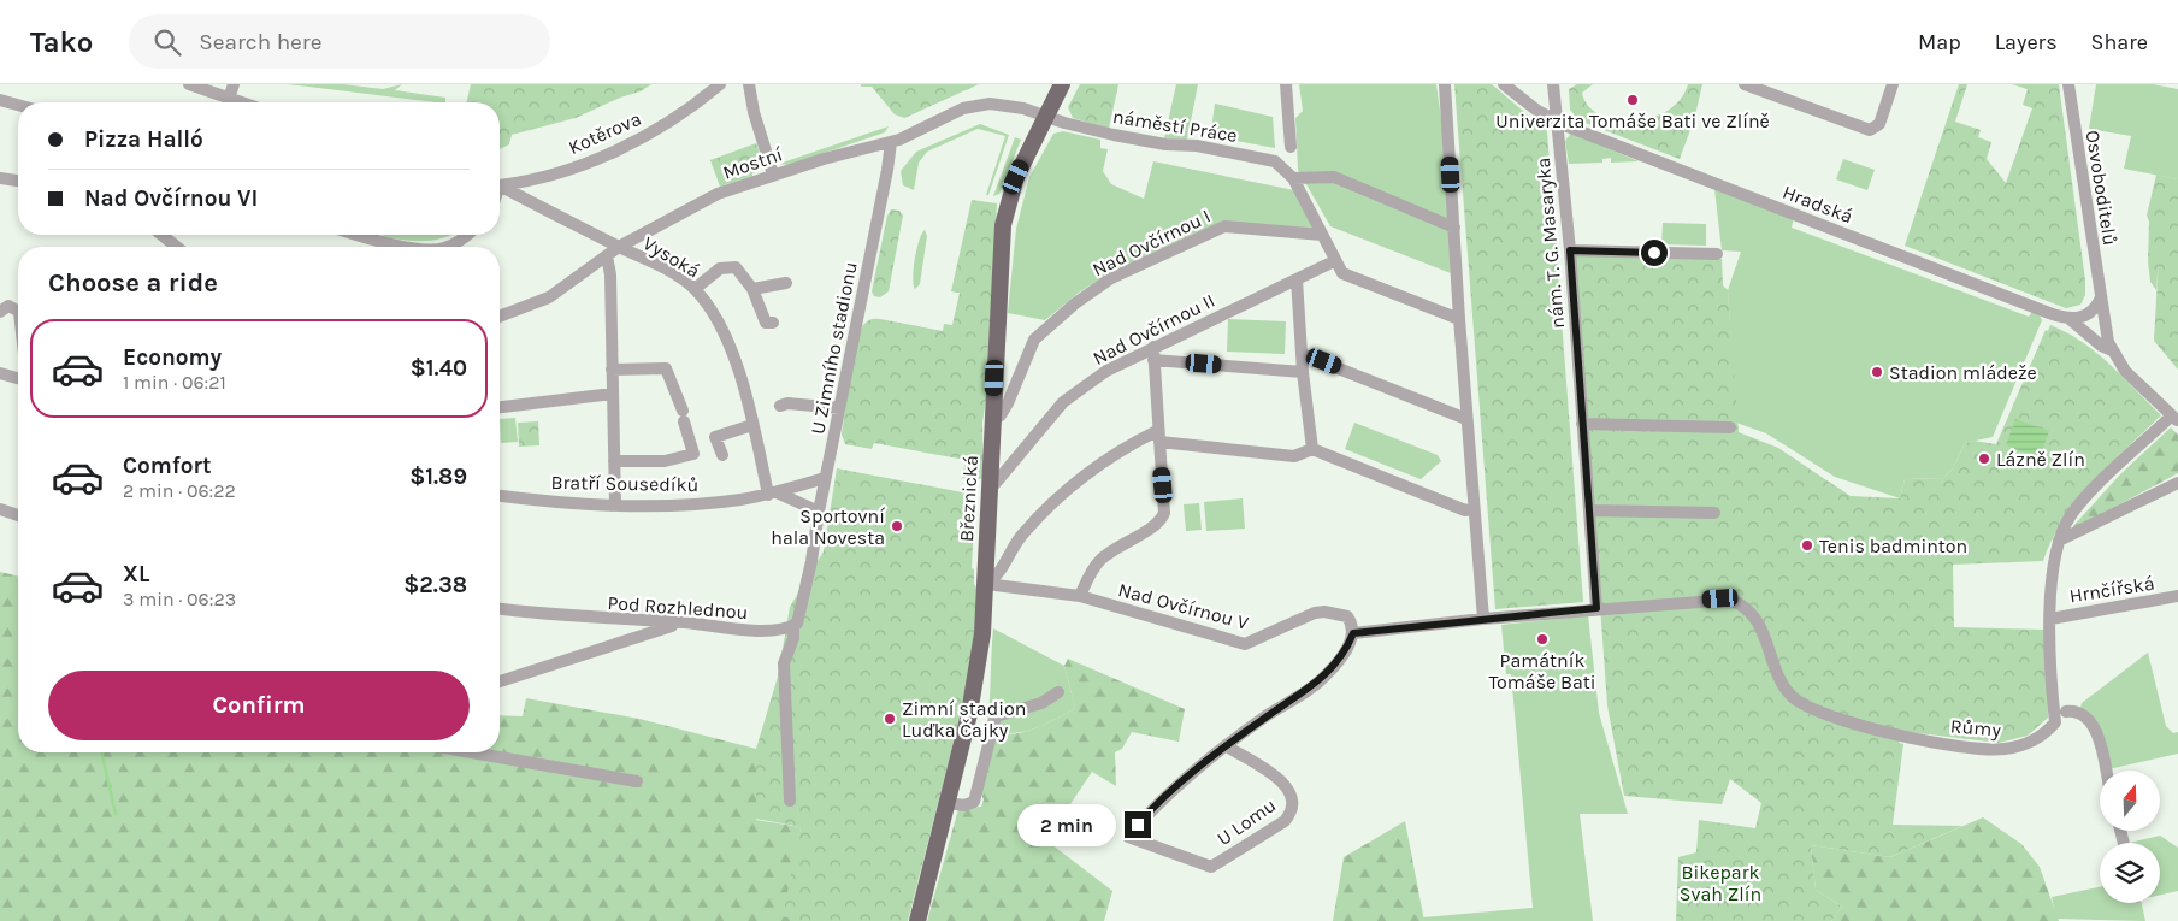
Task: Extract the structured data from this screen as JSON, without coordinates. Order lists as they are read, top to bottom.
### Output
{
  "streets": {
    "main road": ["Březnická"],
    "street": [
      "náměstí Práce",
      "Kotěrova",
      "Mostní",
      "Osvoboditelů",
      "Hradská",
      "Nad Ovčírnou I",
      "nám. T. G. Masaryka",
      "Vysoká",
      "Nad Ovčírnou II",
      "U Zimního stadionu",
      "Bratří Sousedíků",
      "Hrnčířská",
      "Nad Ovčírnou V",
      "Pod Rozhlednou",
      "Růmy",
      "U Lomu"
    ]
  },
  "crossings": [
    ["náměstí Práce", "Mostní"],
    ["náměstí Práce", "Březnická"],
    ["Mostní", "Vysoká"],
    ["Mostní", "U Zimního stadionu"],
    ["Mostní", "Březnická"],
    ["Osvoboditelů", "Hradská"],
    ["Hradská", "nám. T. G. Masaryka"],
    ["Hradská", "Růmy"],
    ["Nad Ovčírnou I", "Březnická"],
    ["nám. T. G. Masaryka", "Růmy"],
    ["Vysoká", "Bratří Sousedíků"],
    ["Nad Ovčírnou II", "Březnická"],
    ["U Zimního stadionu", "Bratří Sousedíků"],
    ["U Zimního stadionu", "Pod Rozhlednou"],
    ["Březnická", "Nad Ovčírnou V"],
    ["Hrnčířská", "Růmy"]
  ],
  "parks": ["Bikepark Svah Zlín"],
  "places": [
    "Univerzita Tomáše Bati ve Zlíně",
    "Stadion mládeže",
    "Lázně Zlín",
    "Sportovní hala Novesta",
    "Tenis badminton",
    "Památník Tomáše Bati",
    "Zimní stadion Luďka Čajky"
  ],
  "north": "top",
  "page": {
    "header": "Tako",
    "search": "Search here",
    "nav": ["Map", "Layers", "Share"],
    "banner": ["Pizza Halló", "Nad Ovčírnou VI"],
    "heading": "Choose a ride",
    "list": [
      {
        "name": "Economy",
        "note": "1 min · 06:21",
        "value": "$1.40"
      },
      {
        "name": "Comfort",
        "note": "2 min · 06:22",
        "value": "$1.89"
      },
      {
        "name": "XL",
        "note": "3 min · 06:23",
        "value": "$2.38"
      }
    ],
    "buttons": "Confirm",
    "bubble": "2 min"
  }
}
